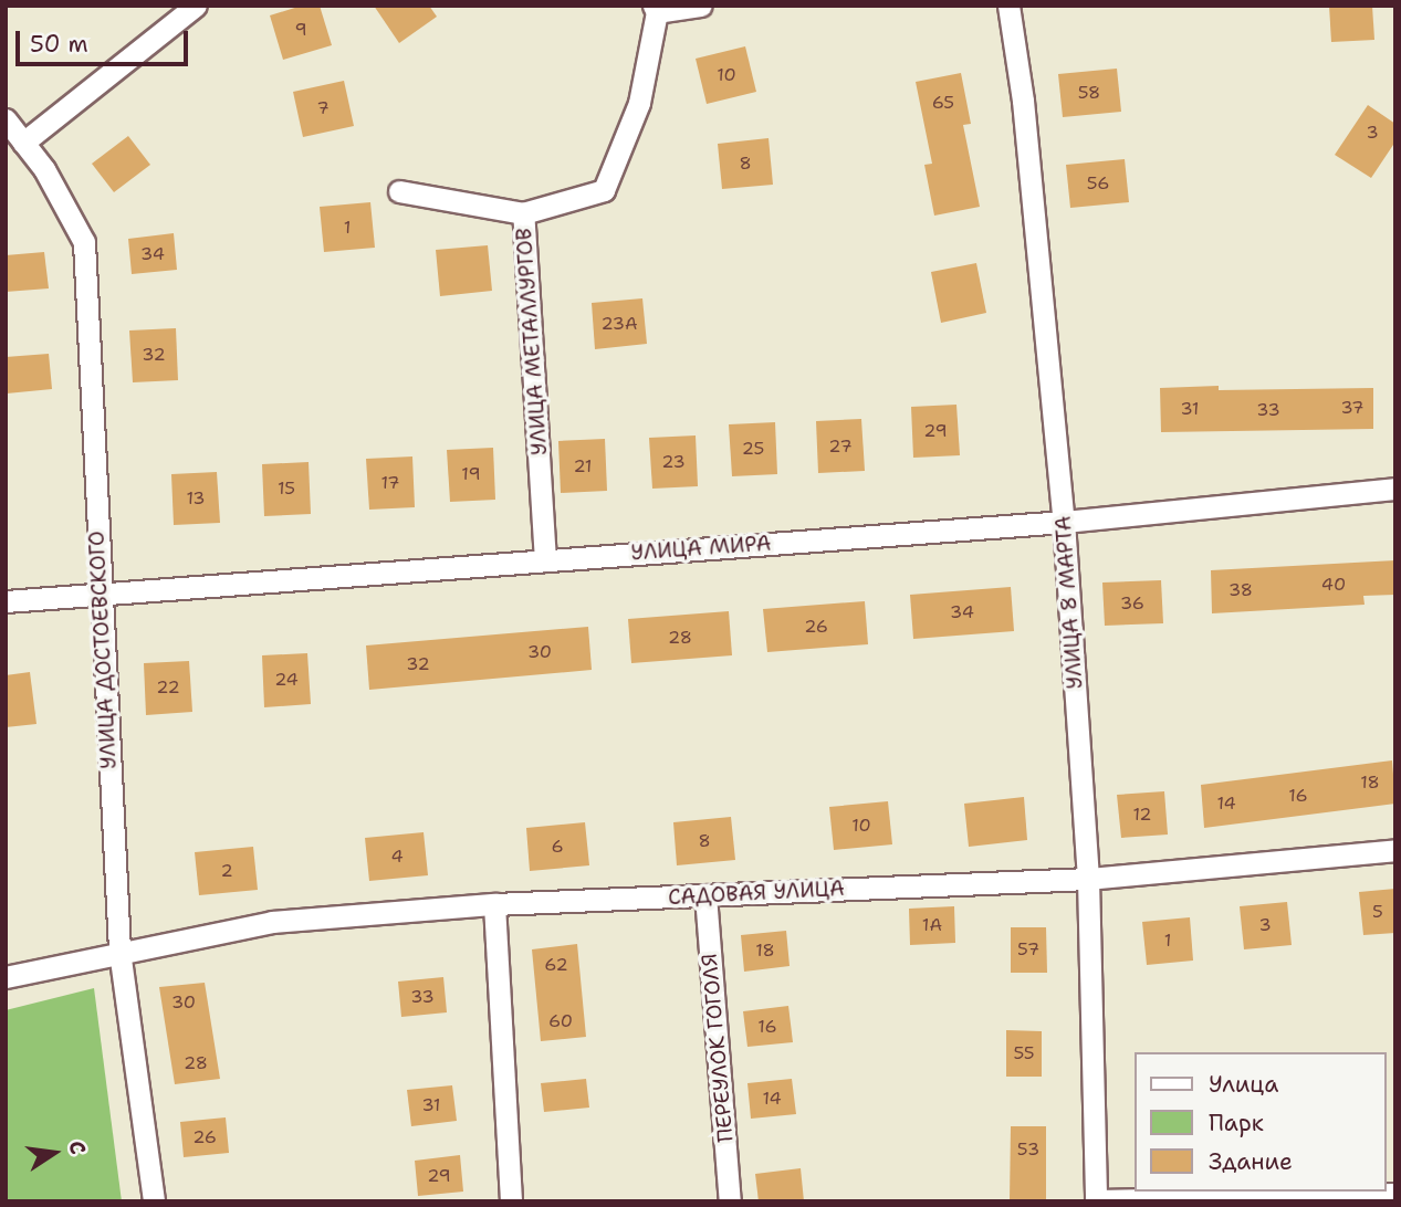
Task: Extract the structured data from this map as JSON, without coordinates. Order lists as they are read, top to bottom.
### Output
{
  "streets": {
    "street": [
      "УЛИЦА МЕТАЛЛУРГОВ",
      "УЛИЦА МИРА",
      "УЛИЦА 8 МАРТА",
      "УЛИЦА ДОСТОЕВСКОГО",
      "САДОВАЯ УЛИЦА",
      "ПЕРЕУЛОК ГОГОЛЯ"
    ]
  },
  "crossings": [
    ["УЛИЦА МЕТАЛЛУРГОВ", "УЛИЦА МИРА"],
    ["УЛИЦА МИРА", "УЛИЦА 8 МАРТА"],
    ["УЛИЦА МИРА", "УЛИЦА ДОСТОЕВСКОГО"],
    ["УЛИЦА 8 МАРТА", "САДОВАЯ УЛИЦА"],
    ["УЛИЦА ДОСТОЕВСКОГО", "САДОВАЯ УЛИЦА"],
    ["САДОВАЯ УЛИЦА", "ПЕРЕУЛОК ГОГОЛЯ"]
  ],
  "house_numbers": [
    "9",
    "10",
    "58",
    "65",
    "7",
    "3",
    "8",
    "56",
    "1",
    "34",
    "23А",
    "32",
    "37",
    "31",
    "33",
    "29",
    "27",
    "25",
    "23",
    "21",
    "19",
    "17",
    "15",
    "13",
    "40",
    "38",
    "36",
    "34",
    "26",
    "28",
    "30",
    "32",
    "24",
    "22",
    "18",
    "16",
    "14",
    "12",
    "10",
    "8",
    "6",
    "4",
    "2",
    "5",
    "1А",
    "3",
    "1",
    "57",
    "18",
    "62",
    "33",
    "30",
    "60",
    "16",
    "55",
    "28",
    "14",
    "31",
    "26",
    "53",
    "29"
  ],
  "legend": ["Улица", "Парк", "Здание"],
  "scale_bar": "50 m",
  "north": "right"
}
